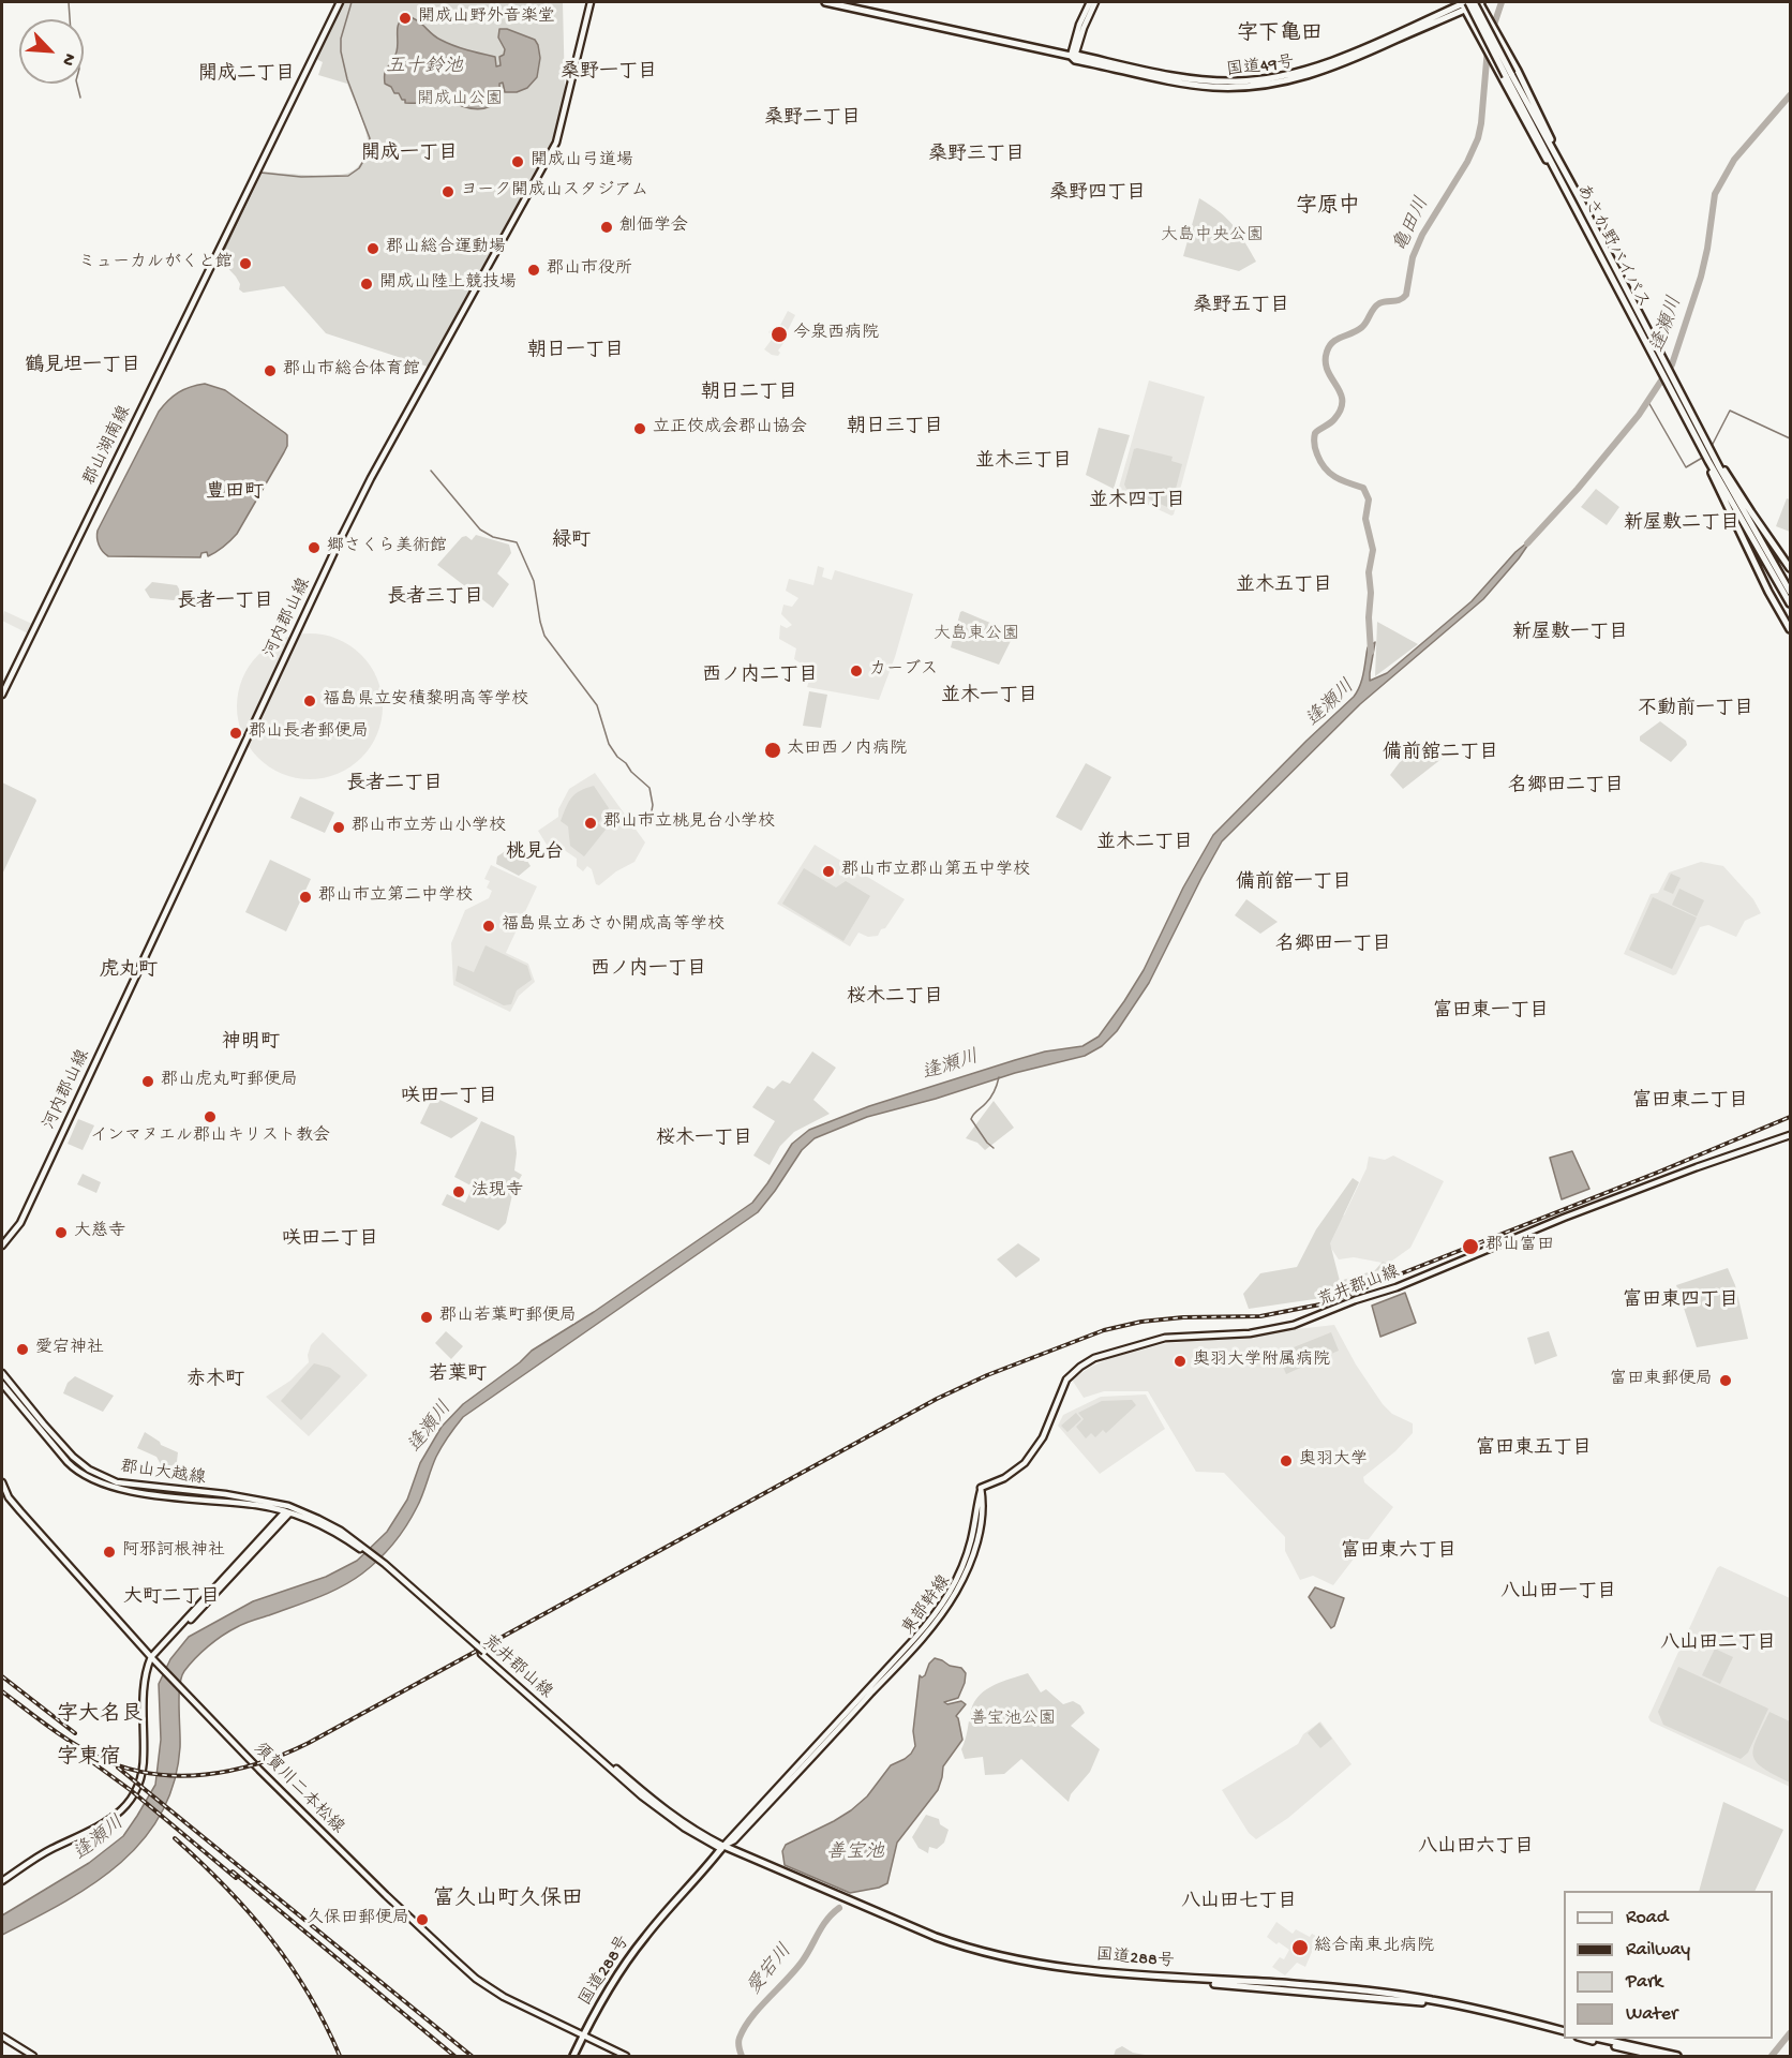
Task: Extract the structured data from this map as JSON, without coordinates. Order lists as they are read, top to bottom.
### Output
{
  "streets": {
    "highway": ["国道49号", "あさか野バイパス", "国道288号"],
    "main road": [
      "郡山湖南線",
      "河内郡山線",
      "荒井郡山線",
      "郡山大越線",
      "東部幹線",
      "須賀川二本松線"
    ]
  },
  "crossings": [
    ["国道49号", "あさか野バイパス"],
    ["荒井郡山線", "郡山大越線"],
    ["荒井郡山線", "東部幹線"],
    ["荒井郡山線", "国道288号"],
    ["東部幹線", "国道288号"],
    ["須賀川二本松線", "国道288号"]
  ],
  "districts": [
    "字下亀田",
    "桑野一丁目",
    "開成二丁目",
    "桑野二丁目",
    "開成一丁目",
    "桑野三丁目",
    "桑野四丁目",
    "字原中",
    "桑野五丁目",
    "朝日一丁目",
    "鶴見坦一丁目",
    "朝日二丁目",
    "朝日三丁目",
    "並木三丁目",
    "豊田町",
    "並木四丁目",
    "新屋敷二丁目",
    "緑町",
    "並木五丁目",
    "長者三丁目",
    "長者一丁目",
    "新屋敷一丁目",
    "西ノ内二丁目",
    "並木一丁目",
    "不動前一丁目",
    "備前舘二丁目",
    "長者二丁目",
    "名郷田二丁目",
    "並木二丁目",
    "桃見台",
    "備前舘一丁目",
    "名郷田一丁目",
    "西ノ内一丁目",
    "虎丸町",
    "桜木二丁目",
    "富田東一丁目",
    "神明町",
    "咲田一丁目",
    "富田東二丁目",
    "桜木一丁目",
    "咲田二丁目",
    "富田東四丁目",
    "若葉町",
    "赤木町",
    "富田東五丁目",
    "富田東六丁目",
    "八山田一丁目",
    "大町二丁目",
    "八山田二丁目",
    "字大名艮",
    "字東宿",
    "八山田六丁目",
    "富久山町久保田",
    "八山田七丁目"
  ],
  "water": [
    "五十鈴池",
    "亀田川",
    "逢瀬川",
    "善宝池",
    "愛宕川"
  ],
  "parks": [
    "開成山公園",
    "大島中央公園",
    "大島東公園",
    "善宝池公園"
  ],
  "places": [
    "開成山野外音楽堂",
    "開成山弓道場",
    "ヨーク開成山スタジアム",
    "創価学会",
    "郡山総合運動場",
    "ミューカルがくと館",
    "郡山市役所",
    "開成山陸上競技場",
    "今泉西病院",
    "郡山市総合体育館",
    "立正佼成会郡山協会",
    "郷さくら美術館",
    "カーブス",
    "福島県立安積黎明高等学校",
    "郡山長者郵便局",
    "太田西ノ内病院",
    "郡山市立桃見台小学校",
    "郡山市立芳山小学校",
    "郡山市立郡山第五中学校",
    "郡山市立第二中学校",
    "福島県立あさか開成高等学校",
    "郡山虎丸町郵便局",
    "インマヌエル郡山キリスト教会",
    "法現寺",
    "大慈寺",
    "郡山富田",
    "郡山若葉町郵便局",
    "愛宕神社",
    "奥羽大学附属病院",
    "富田東郵便局",
    "奥羽大学",
    "阿邪訶根神社",
    "久保田郵便局",
    "総合南東北病院"
  ],
  "legend": [
    "Road",
    "Railway",
    "Park",
    "Water"
  ],
  "north": "bottom right"
}
